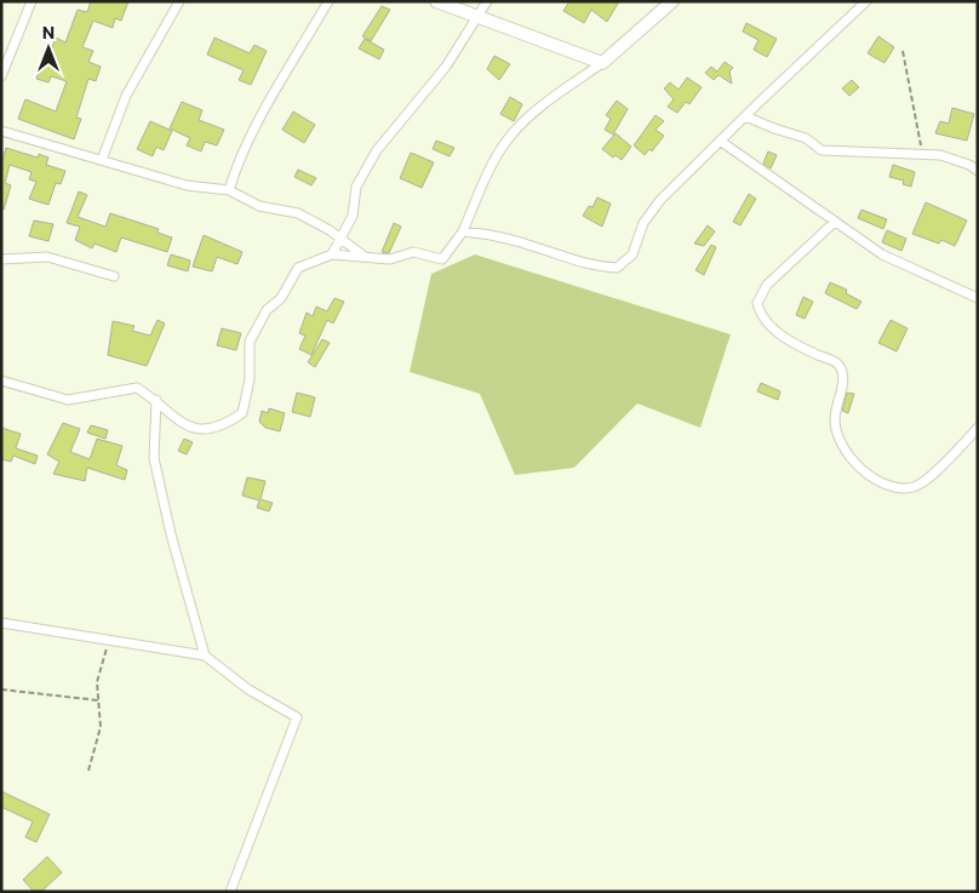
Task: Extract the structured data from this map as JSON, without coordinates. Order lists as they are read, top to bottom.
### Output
{
  "north": "top"
}
